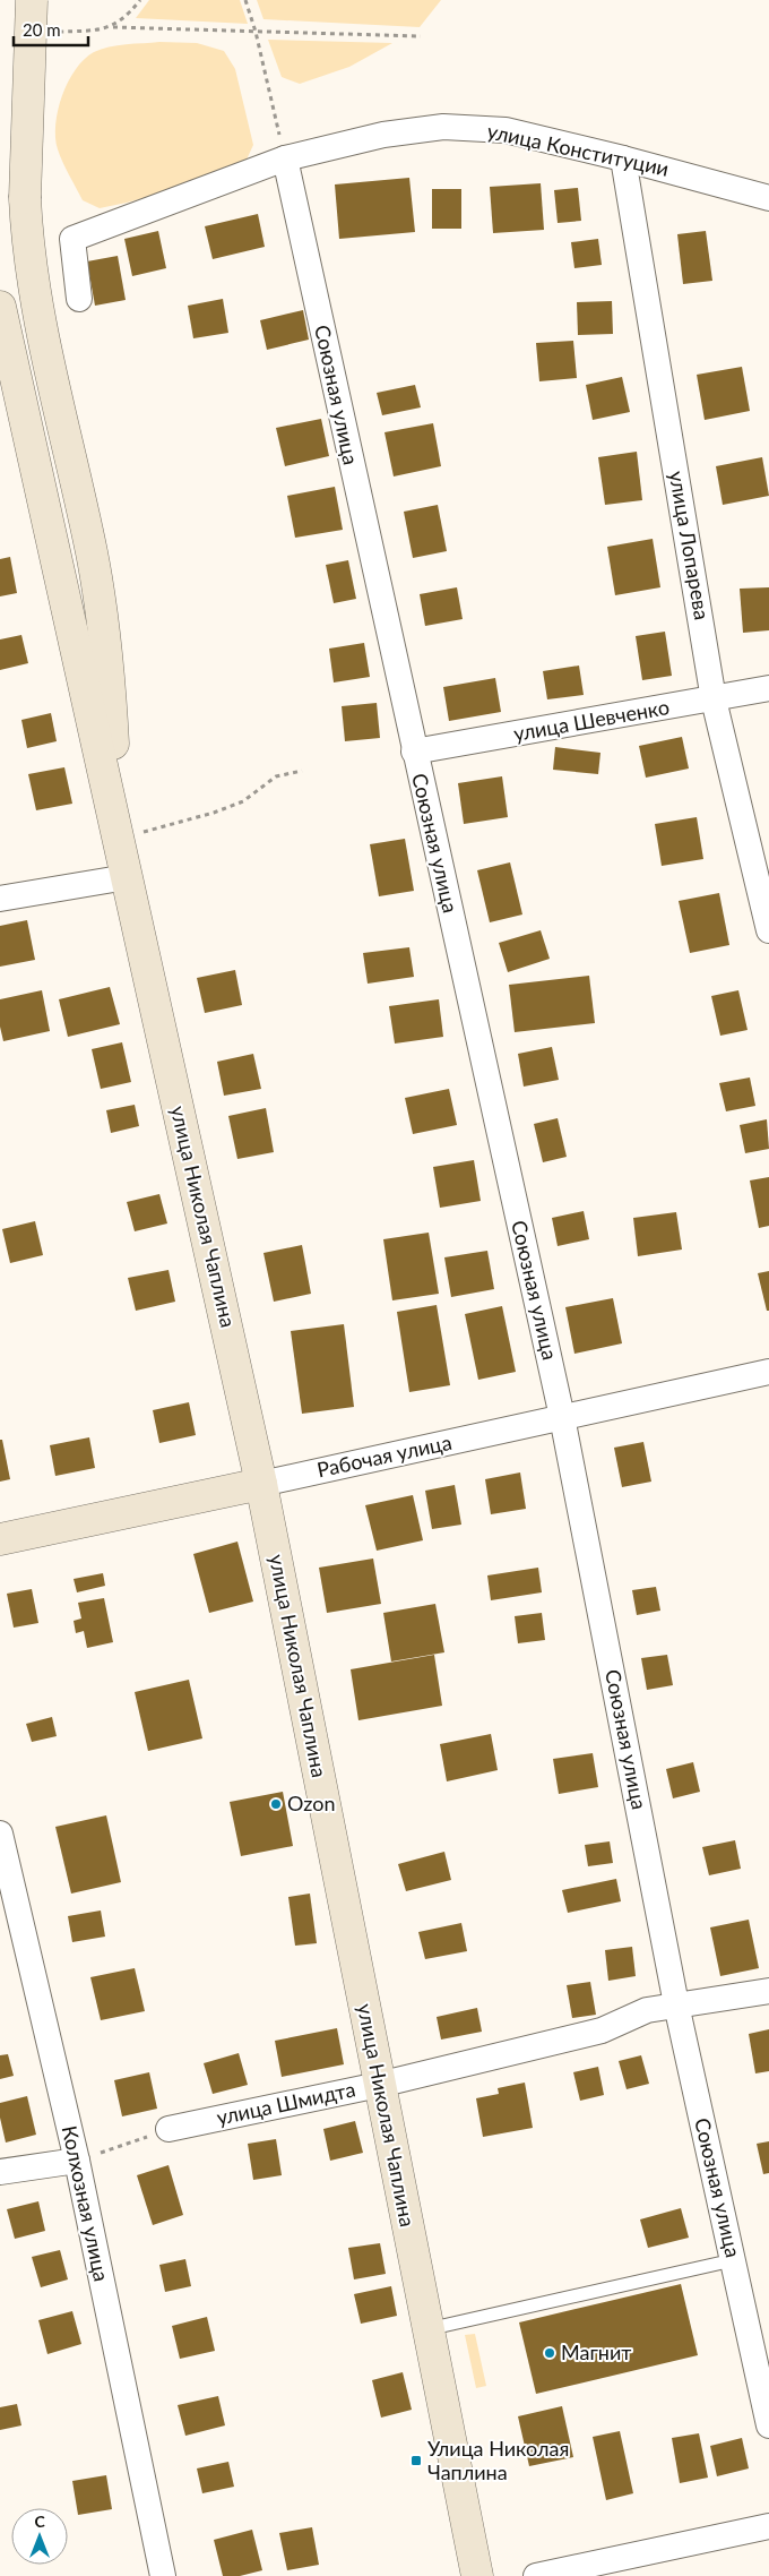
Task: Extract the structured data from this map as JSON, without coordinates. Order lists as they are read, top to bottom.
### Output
{
  "streets": {
    "street": [
      "улица Конституции",
      "Союзная улица",
      "улица Лопарева",
      "улица Шевченко",
      "улица Николая Чаплина",
      "Рабочая улица",
      "улица Шмидта",
      "Колхозная улица"
    ]
  },
  "crossings": [
    ["улица Конституции", "Союзная улица"],
    ["улица Конституции", "улица Лопарева"],
    ["Союзная улица", "улица Шевченко"],
    ["Союзная улица", "Рабочая улица"],
    ["Союзная улица", "улица Шмидта"],
    ["улица Лопарева", "улица Шевченко"],
    ["улица Николая Чаплина", "Рабочая улица"],
    ["улица Николая Чаплина", "улица Шмидта"]
  ],
  "places": {
    "other": ["Ozon", "Магнит"],
    "transit": ["Улица Николая Чаплина"]
  },
  "scale_bar": "20 m",
  "north": "top"
}
